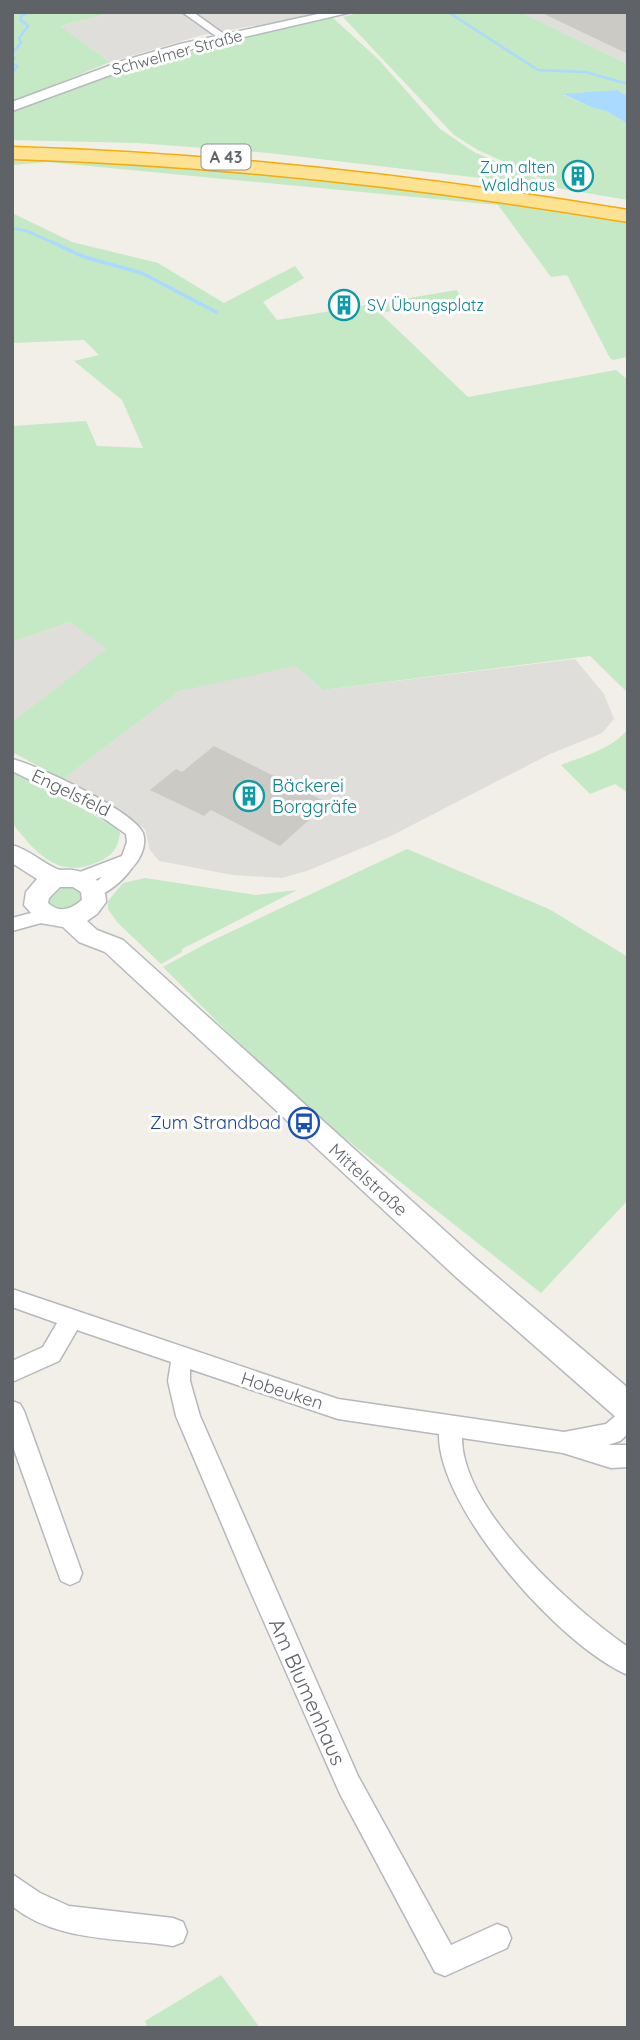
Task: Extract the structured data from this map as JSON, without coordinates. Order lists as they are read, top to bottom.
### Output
{
  "streets": {
    "highway": ["A 43"],
    "main road": ["Schwelmer Straße", "Mittelstraße"],
    "street": ["Engelsfeld", "Hobeuken", "Am Blumenhaus"]
  },
  "crossings": [
    ["Engelsfeld", "Mittelstraße"],
    ["Hobeuken", "Am Blumenhaus"]
  ],
  "places": {
    "building": ["Zum alten Waldhaus", "SV Übungsplatz", "Bäckerei Borggräfe"],
    "bus stop": ["Zum Strandbad"]
  }
}
